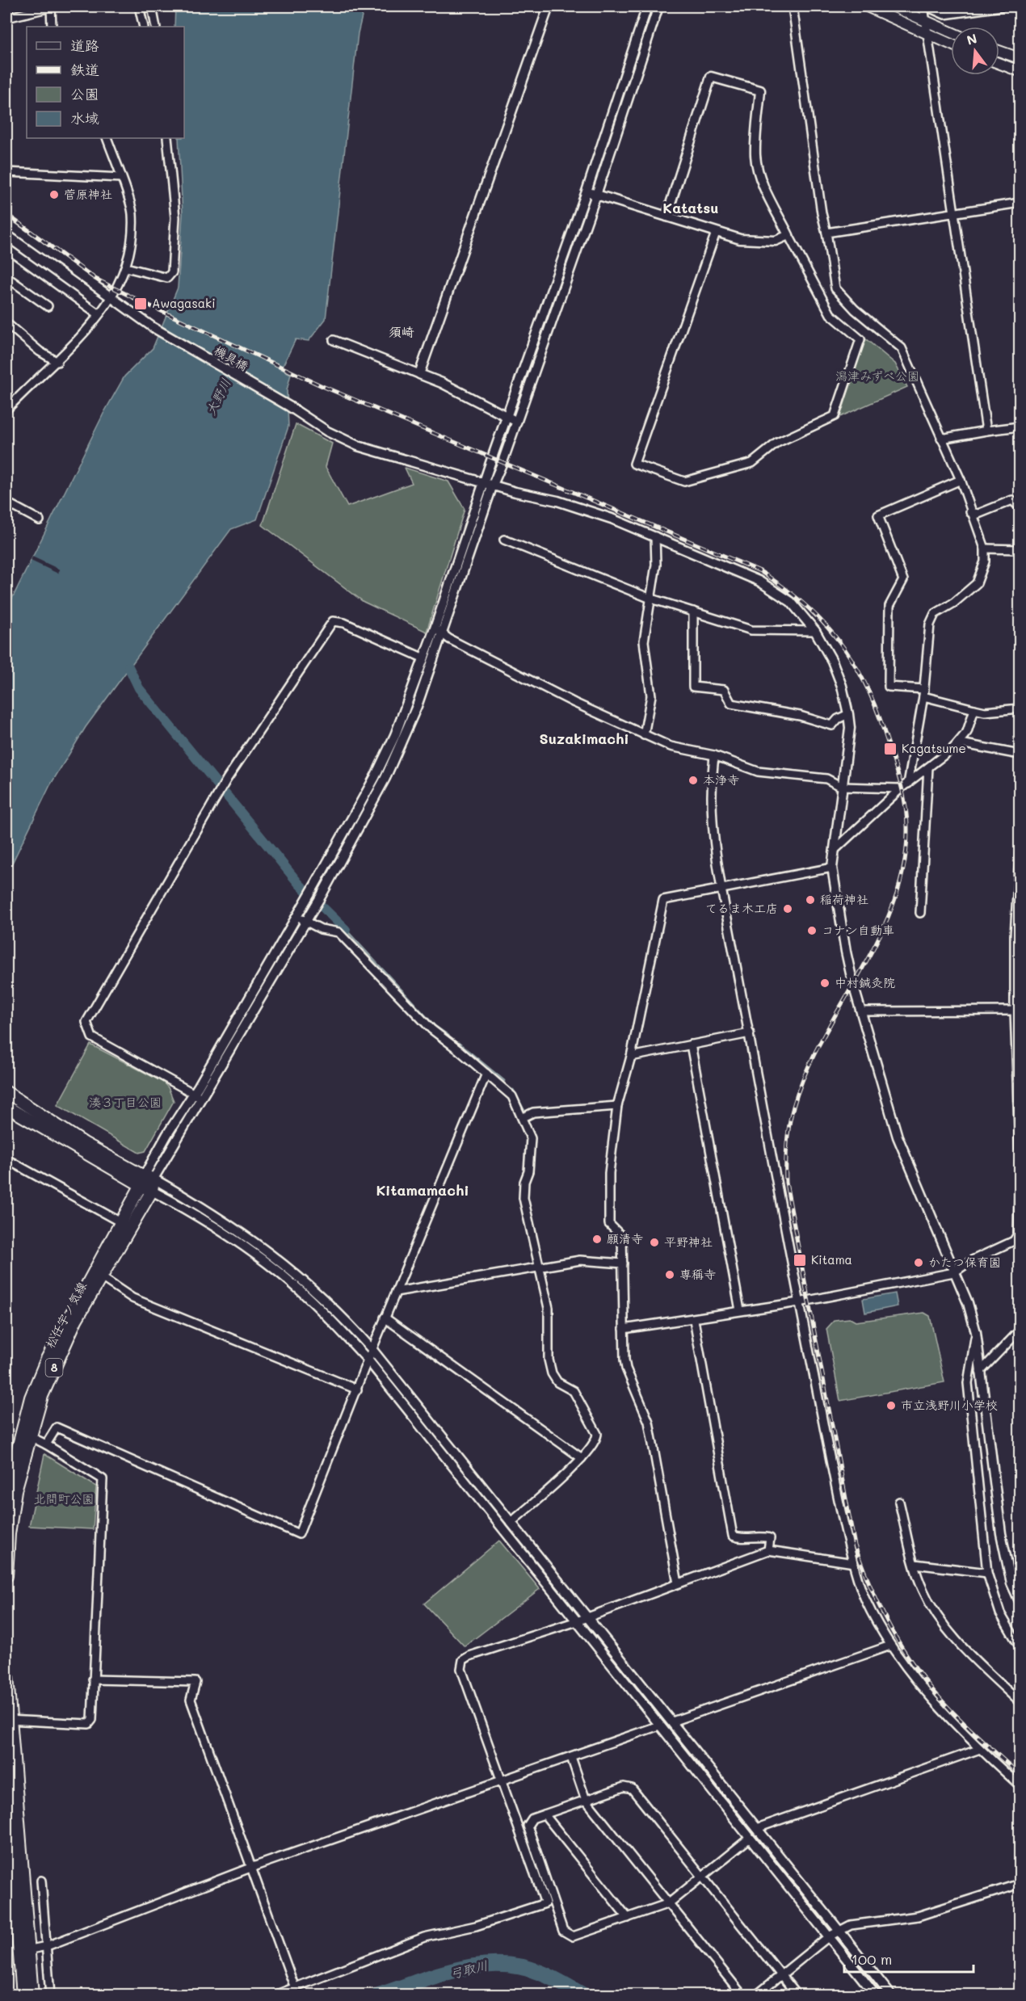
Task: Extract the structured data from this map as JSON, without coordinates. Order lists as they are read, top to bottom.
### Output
{
  "streets": {
    "main road": ["松任宇ノ気線", "8"],
    "street": ["機具橋"]
  },
  "districts": [
    "Katatsu",
    "須崎",
    "Suzakimachi",
    "Kitamamachi"
  ],
  "water": ["大野川", "弓取川"],
  "parks": ["潟津みずべ公園", "湊３丁目公園", "北間町公園"],
  "places": {
    "other": [
      "菅原神社",
      "本浄寺",
      "稲荷神社",
      "てるま木工店",
      "コナン自動車",
      "中村鍼灸院",
      "願清寺",
      "平野神社",
      "かたつ保育園",
      "専稱寺",
      "市立浅野川小学校"
    ],
    "transit": ["Awagasaki", "Kagatsume", "Kitama"]
  },
  "legend": [
    "道路",
    "鉄道",
    "公園",
    "水域"
  ],
  "scale_bar": "100 m",
  "north": "top"
}
